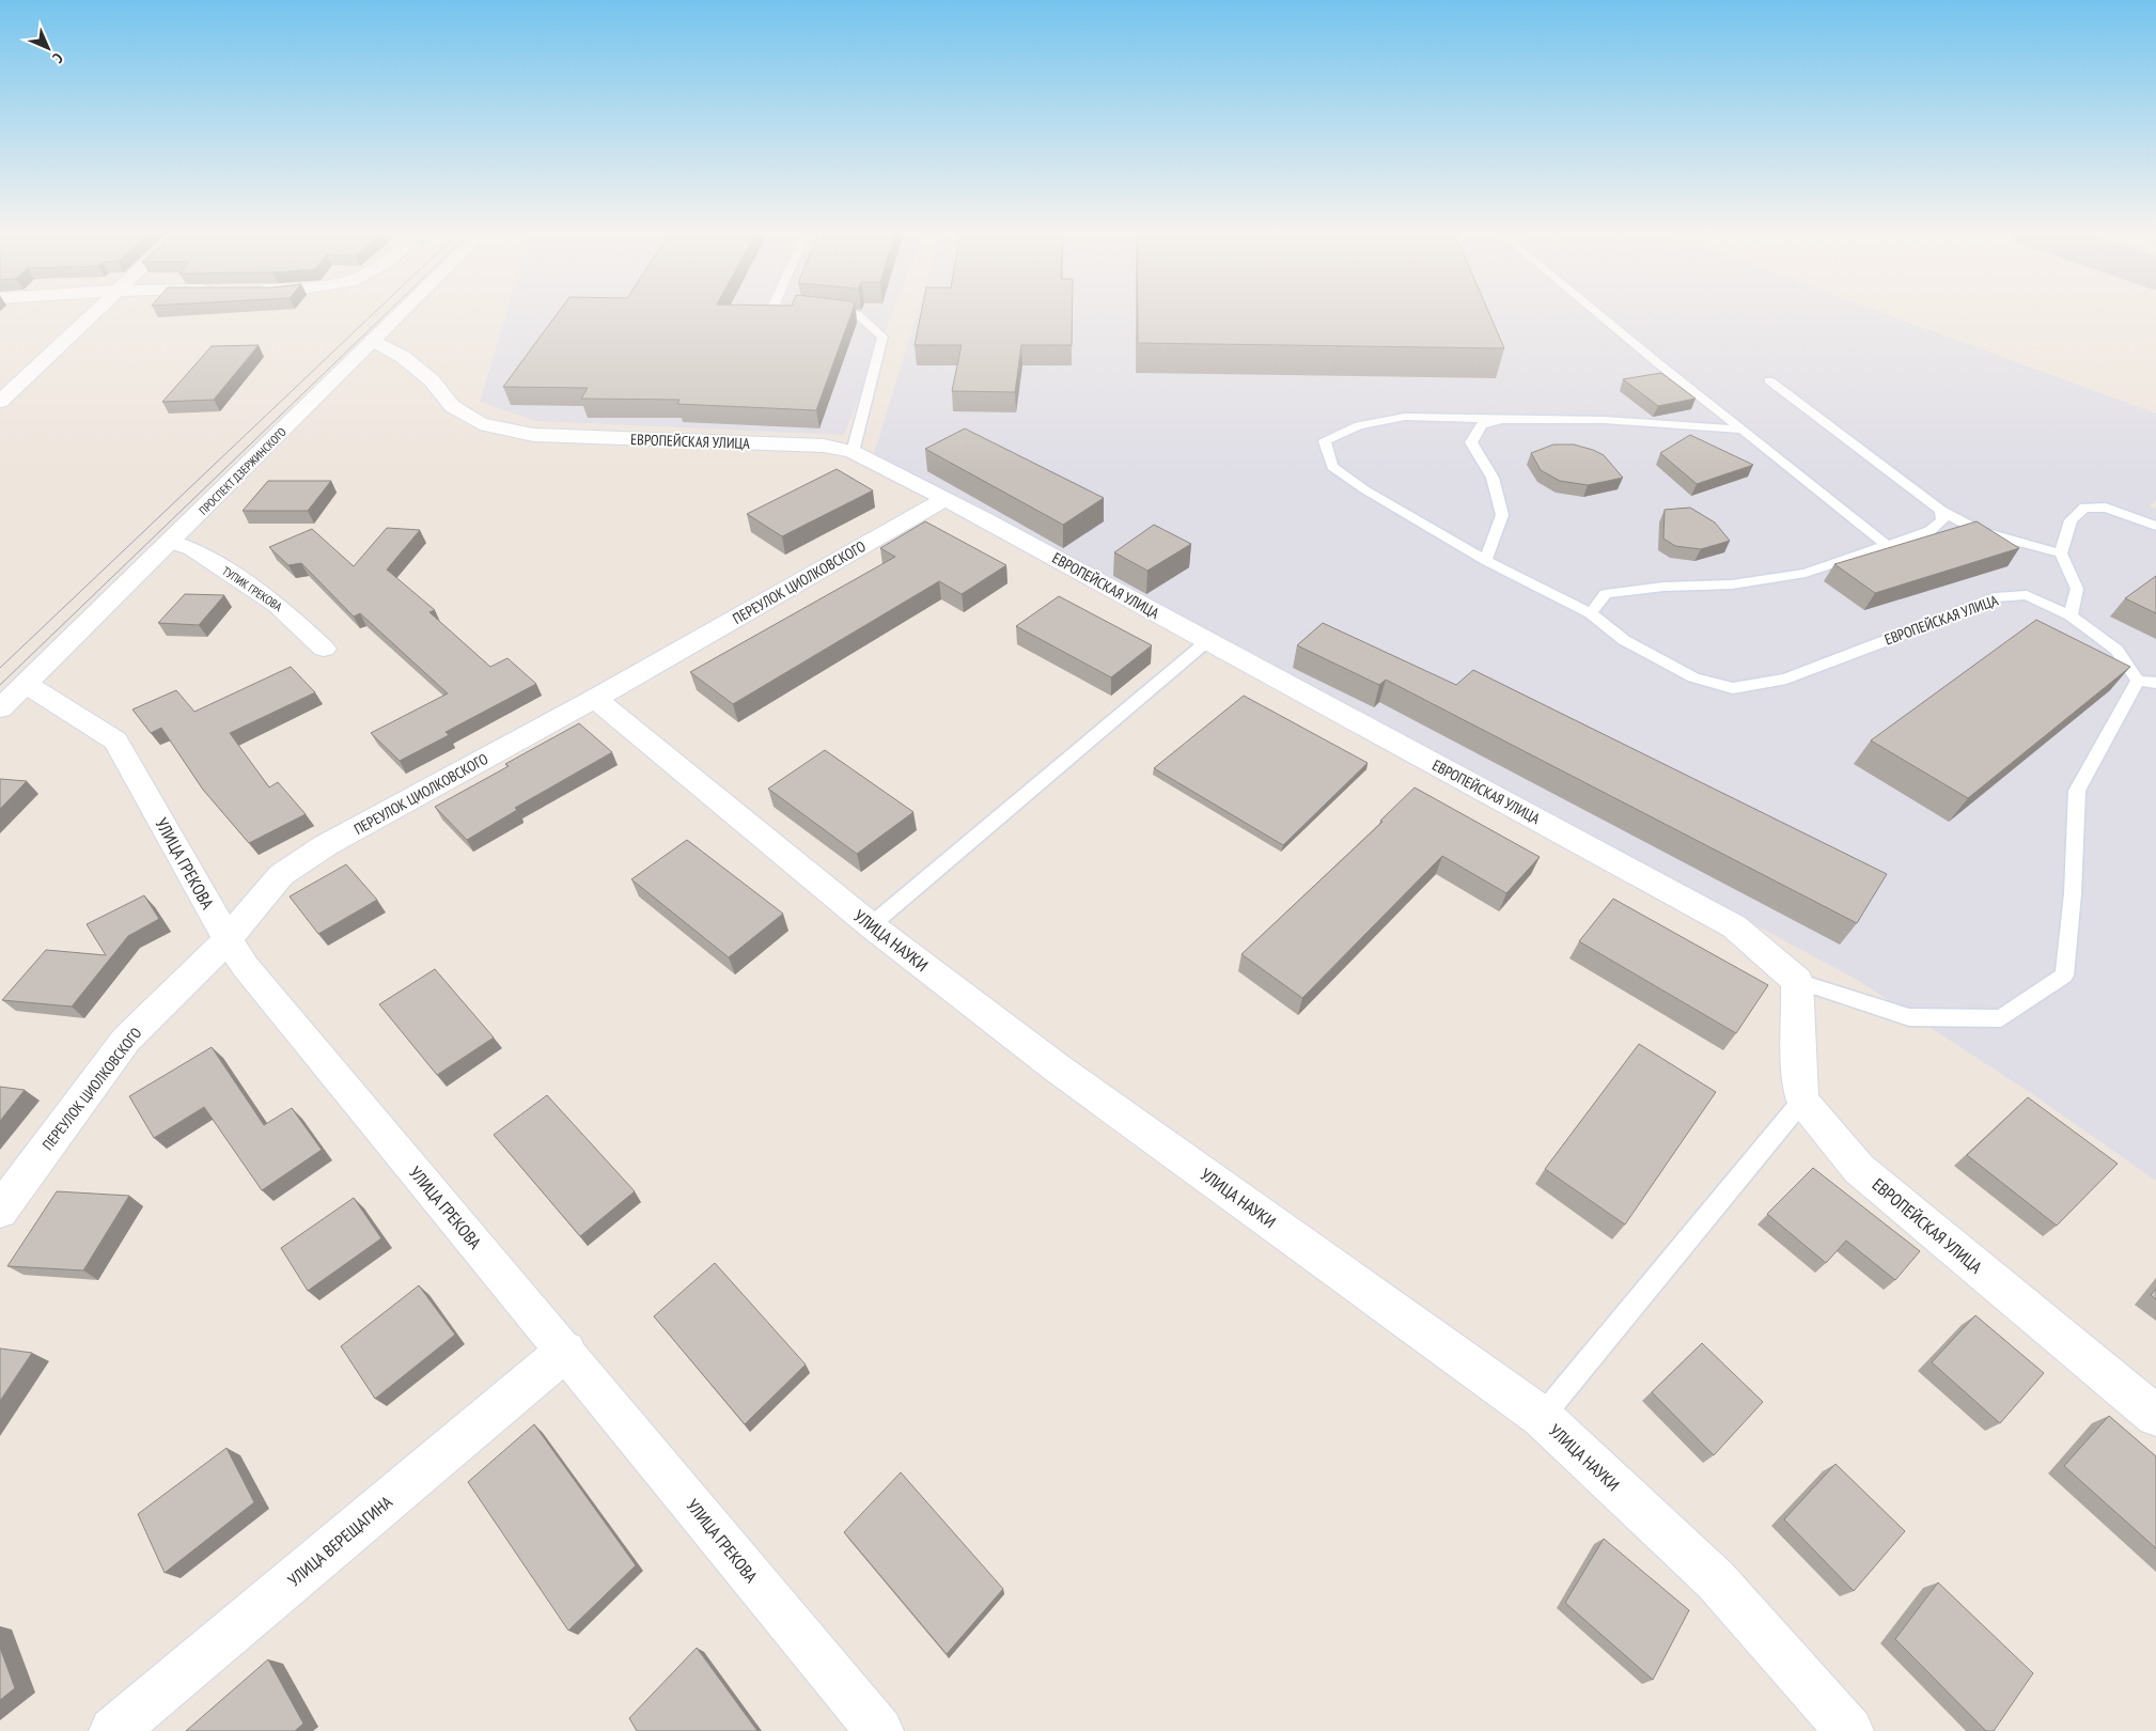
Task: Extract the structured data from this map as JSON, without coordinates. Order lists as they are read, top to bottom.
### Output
{
  "streets": {
    "street": [
      "ЕВРОПЕЙСКАЯ УЛИЦА",
      "ПРОСПЕКТ ДЗЕРЖИНСКОГО",
      "ПЕРЕУЛОК ЦИОЛКОВСКОГО",
      "ТУПИК ГРЕКОВА",
      "УЛИЦА ГРЕКОВА",
      "УЛИЦА НАУКИ",
      "УЛИЦА ВЕРЕЩАГИНА"
    ]
  },
  "crossings": [
    ["ЕВРОПЕЙСКАЯ УЛИЦА", "ПРОСПЕКТ ДЗЕРЖИНСКОГО"],
    ["ЕВРОПЕЙСКАЯ УЛИЦА", "ПЕРЕУЛОК ЦИОЛКОВСКОГО"],
    ["ПРОСПЕКТ ДЗЕРЖИНСКОГО", "ТУПИК ГРЕКОВА"],
    ["ПРОСПЕКТ ДЗЕРЖИНСКОГО", "УЛИЦА ГРЕКОВА"],
    ["ПЕРЕУЛОК ЦИОЛКОВСКОГО", "УЛИЦА ГРЕКОВА"],
    ["ПЕРЕУЛОК ЦИОЛКОВСКОГО", "УЛИЦА НАУКИ"],
    ["УЛИЦА ГРЕКОВА", "УЛИЦА ВЕРЕЩАГИНА"]
  ],
  "north": "bottom right"
}
